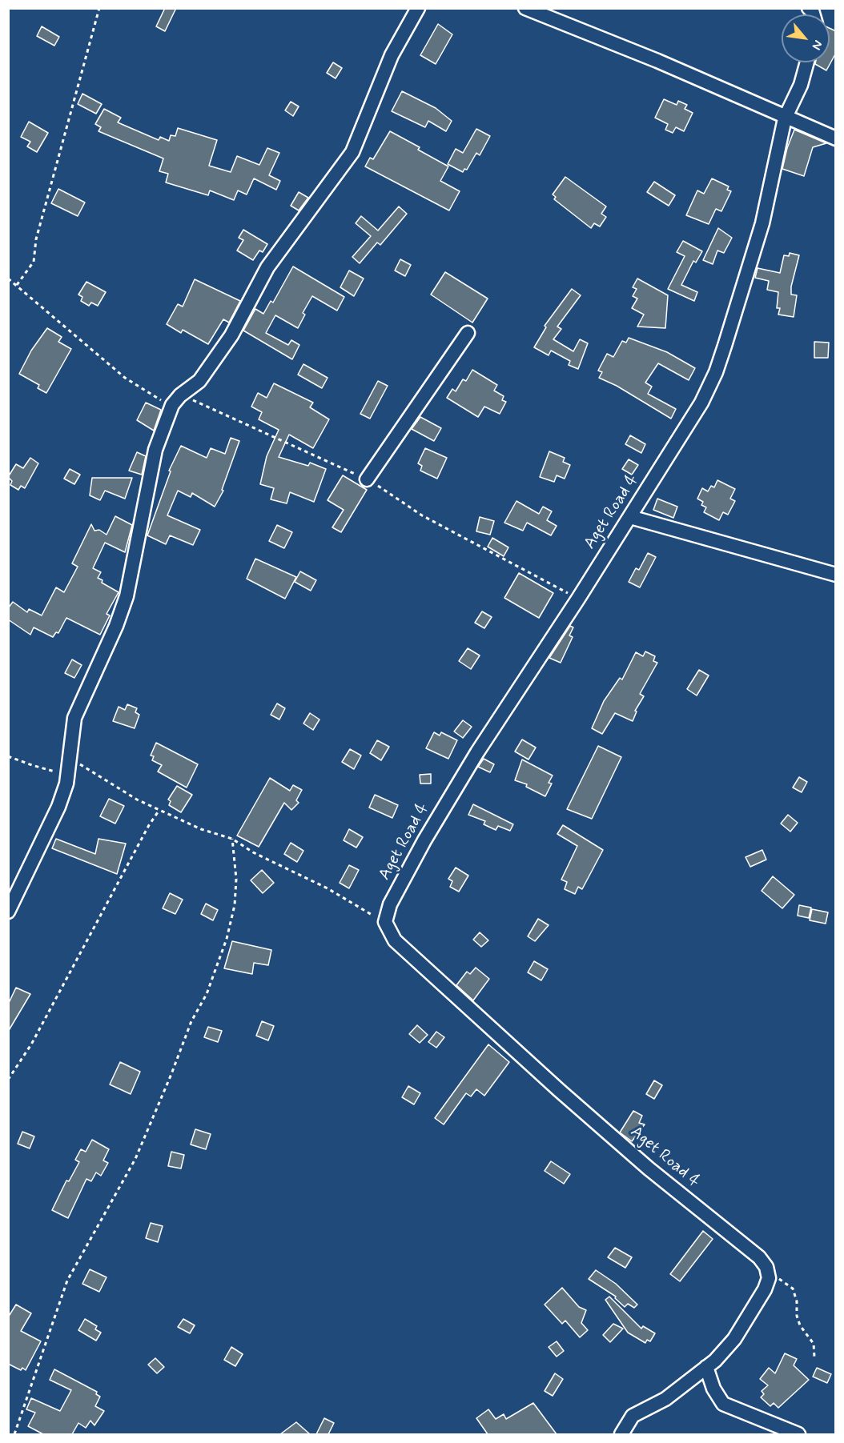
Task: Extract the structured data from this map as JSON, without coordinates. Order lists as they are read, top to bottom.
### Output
{
  "streets": {
    "street": ["Aget Road 4"]
  },
  "north": "bottom right"
}
